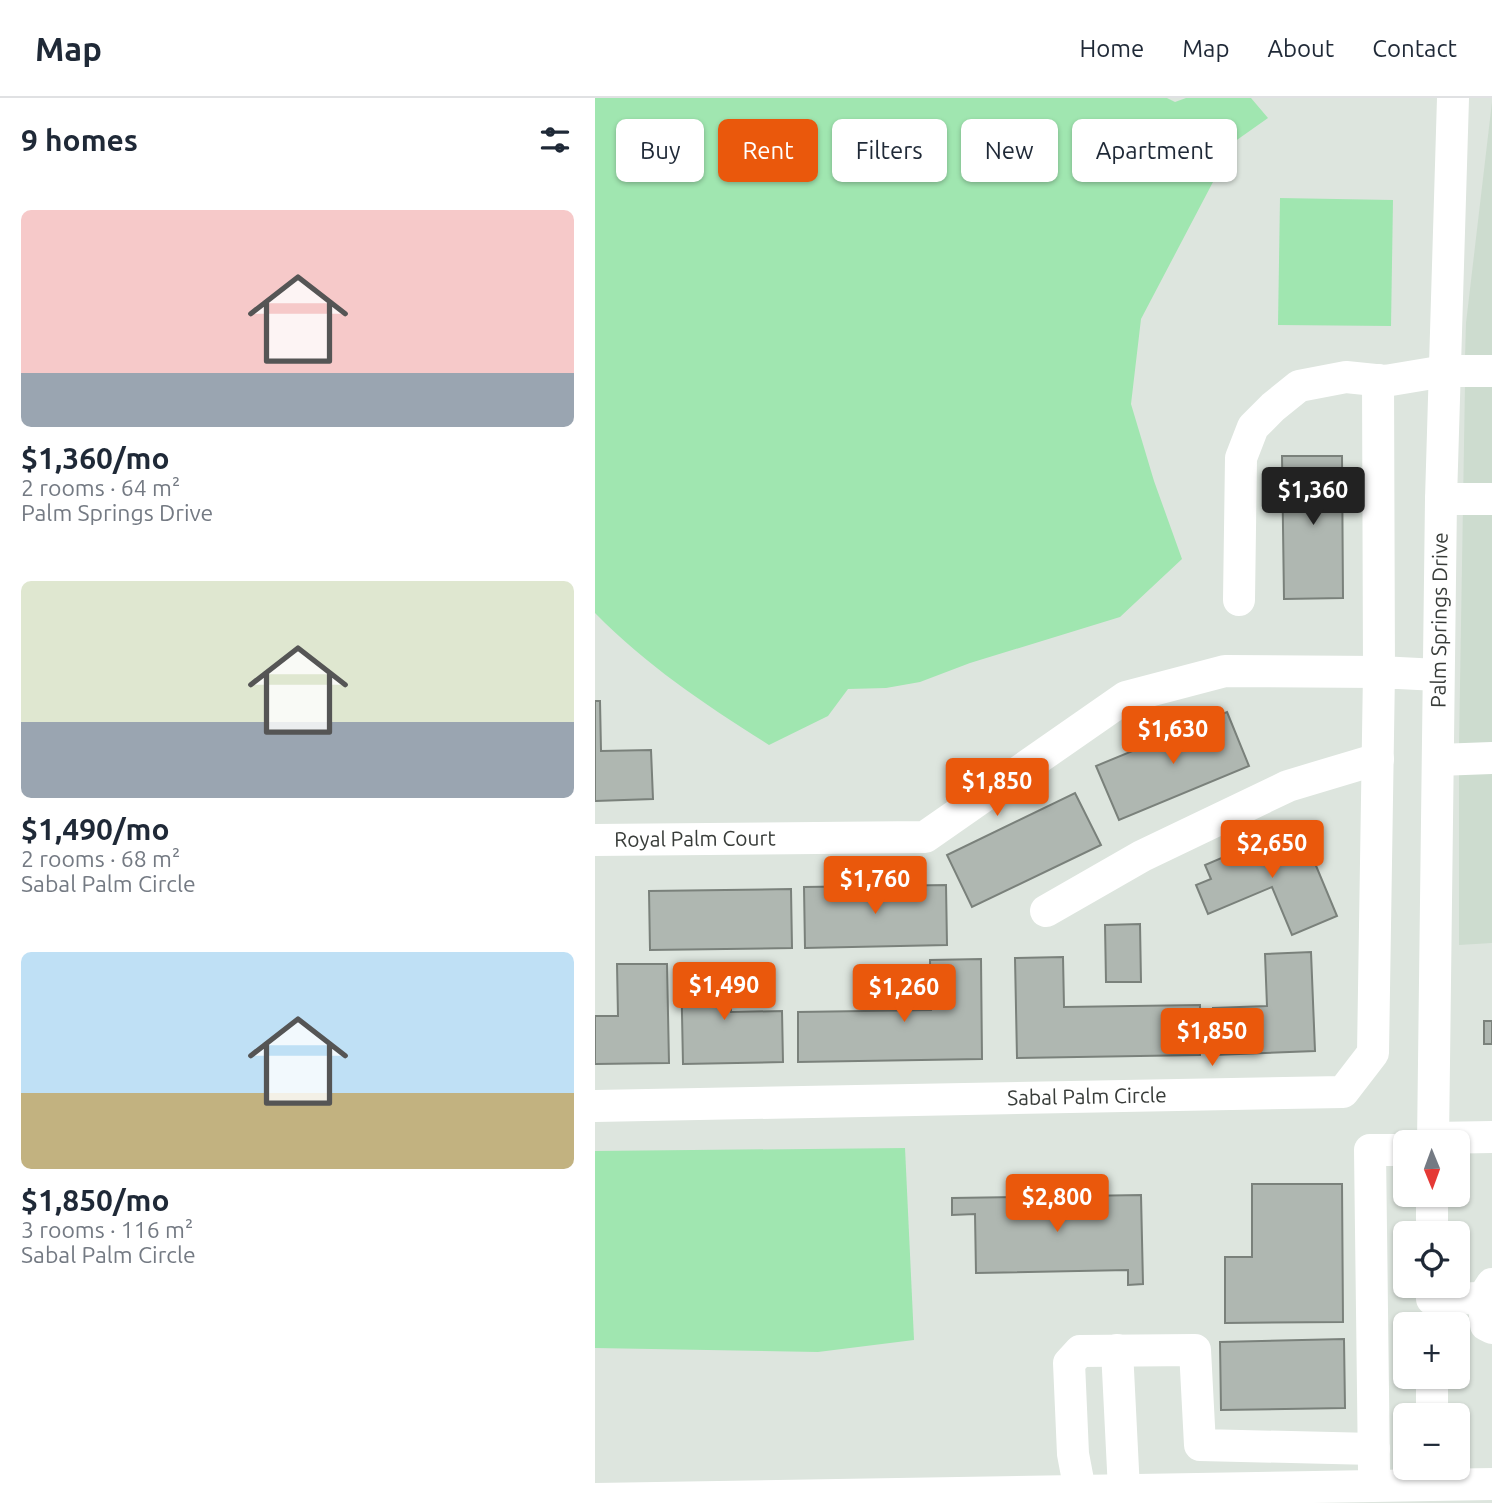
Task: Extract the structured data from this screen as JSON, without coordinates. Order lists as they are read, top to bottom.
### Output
{
  "streets": {
    "street": ["Palm Springs Drive", "Royal Palm Court", "Sabal Palm Circle"]
  },
  "crossings": [
    ["Royal Palm Court", "Sabal Palm Circle"]
  ],
  "north": "bottom",
  "page": {
    "header": "Map",
    "nav": [
      "Home",
      "Map",
      "About",
      "Contact"
    ],
    "heading": "9 homes",
    "chip": [
      "Buy",
      "Rent",
      "Filters",
      "New",
      "Apartment"
    ],
    "list": [
      {
        "name": "$1,360/mo",
        "note": "2 rooms · 64 m² · Palm Springs Drive"
      },
      {
        "name": "$1,490/mo",
        "note": "2 rooms · 68 m² · Sabal Palm Circle"
      },
      {
        "name": "$1,850/mo",
        "note": "3 rooms · 116 m² · Sabal Palm Circle"
      }
    ],
    "price": [
      "$1,360",
      "$1,630",
      "$1,850",
      "$2,650",
      "$1,760",
      "$1,490",
      "$1,260",
      "$1,850",
      "$2,800"
    ],
    "map_buttons": ["+", "−"]
  }
}
